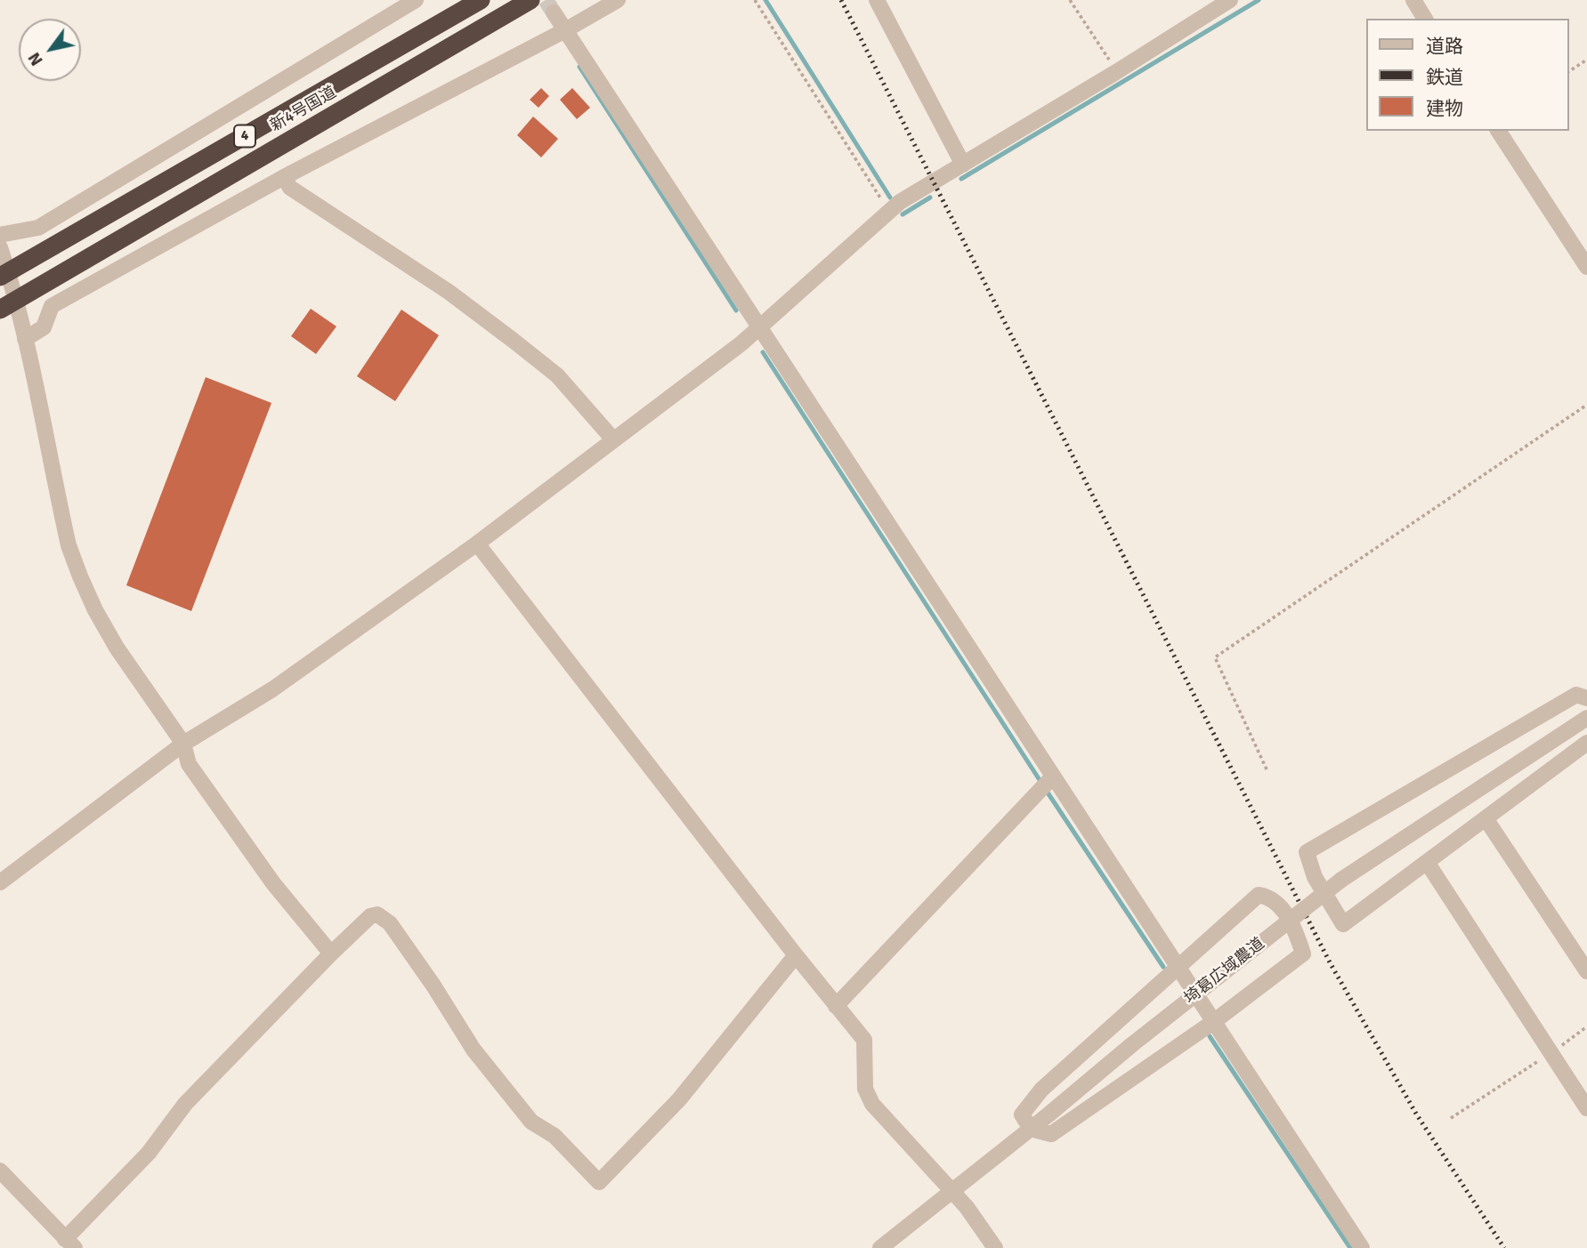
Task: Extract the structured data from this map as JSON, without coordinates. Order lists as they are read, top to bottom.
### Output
{
  "streets": {
    "highway": ["新4号国道", "4"],
    "street": ["埼葛広域農道"]
  },
  "legend": ["道路", "鉄道", "建物"],
  "north": "bottom left"
}
